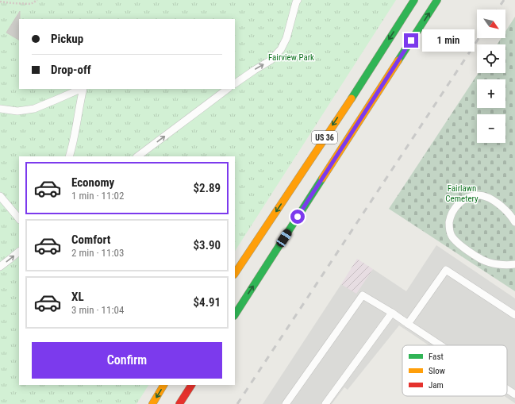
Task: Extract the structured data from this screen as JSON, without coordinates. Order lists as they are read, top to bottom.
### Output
{
  "streets": {
    "main road": ["US 36"]
  },
  "parks": ["Fairview Park", "Fairlawn Cemetery"],
  "legend": ["Fast", "Slow", "Jam"],
  "north": "bottom right",
  "page": {
    "map_buttons": ["+", "−"],
    "banner": ["Pickup", "Drop-off"],
    "bubble": "1 min",
    "list": [
      {
        "name": "Economy",
        "note": "1 min · 11:02",
        "value": "$2.89"
      },
      {
        "name": "Comfort",
        "note": "2 min · 11:03",
        "value": "$3.90"
      },
      {
        "name": "XL",
        "note": "3 min · 11:04",
        "value": "$4.91"
      }
    ],
    "buttons": "Confirm"
  }
}
